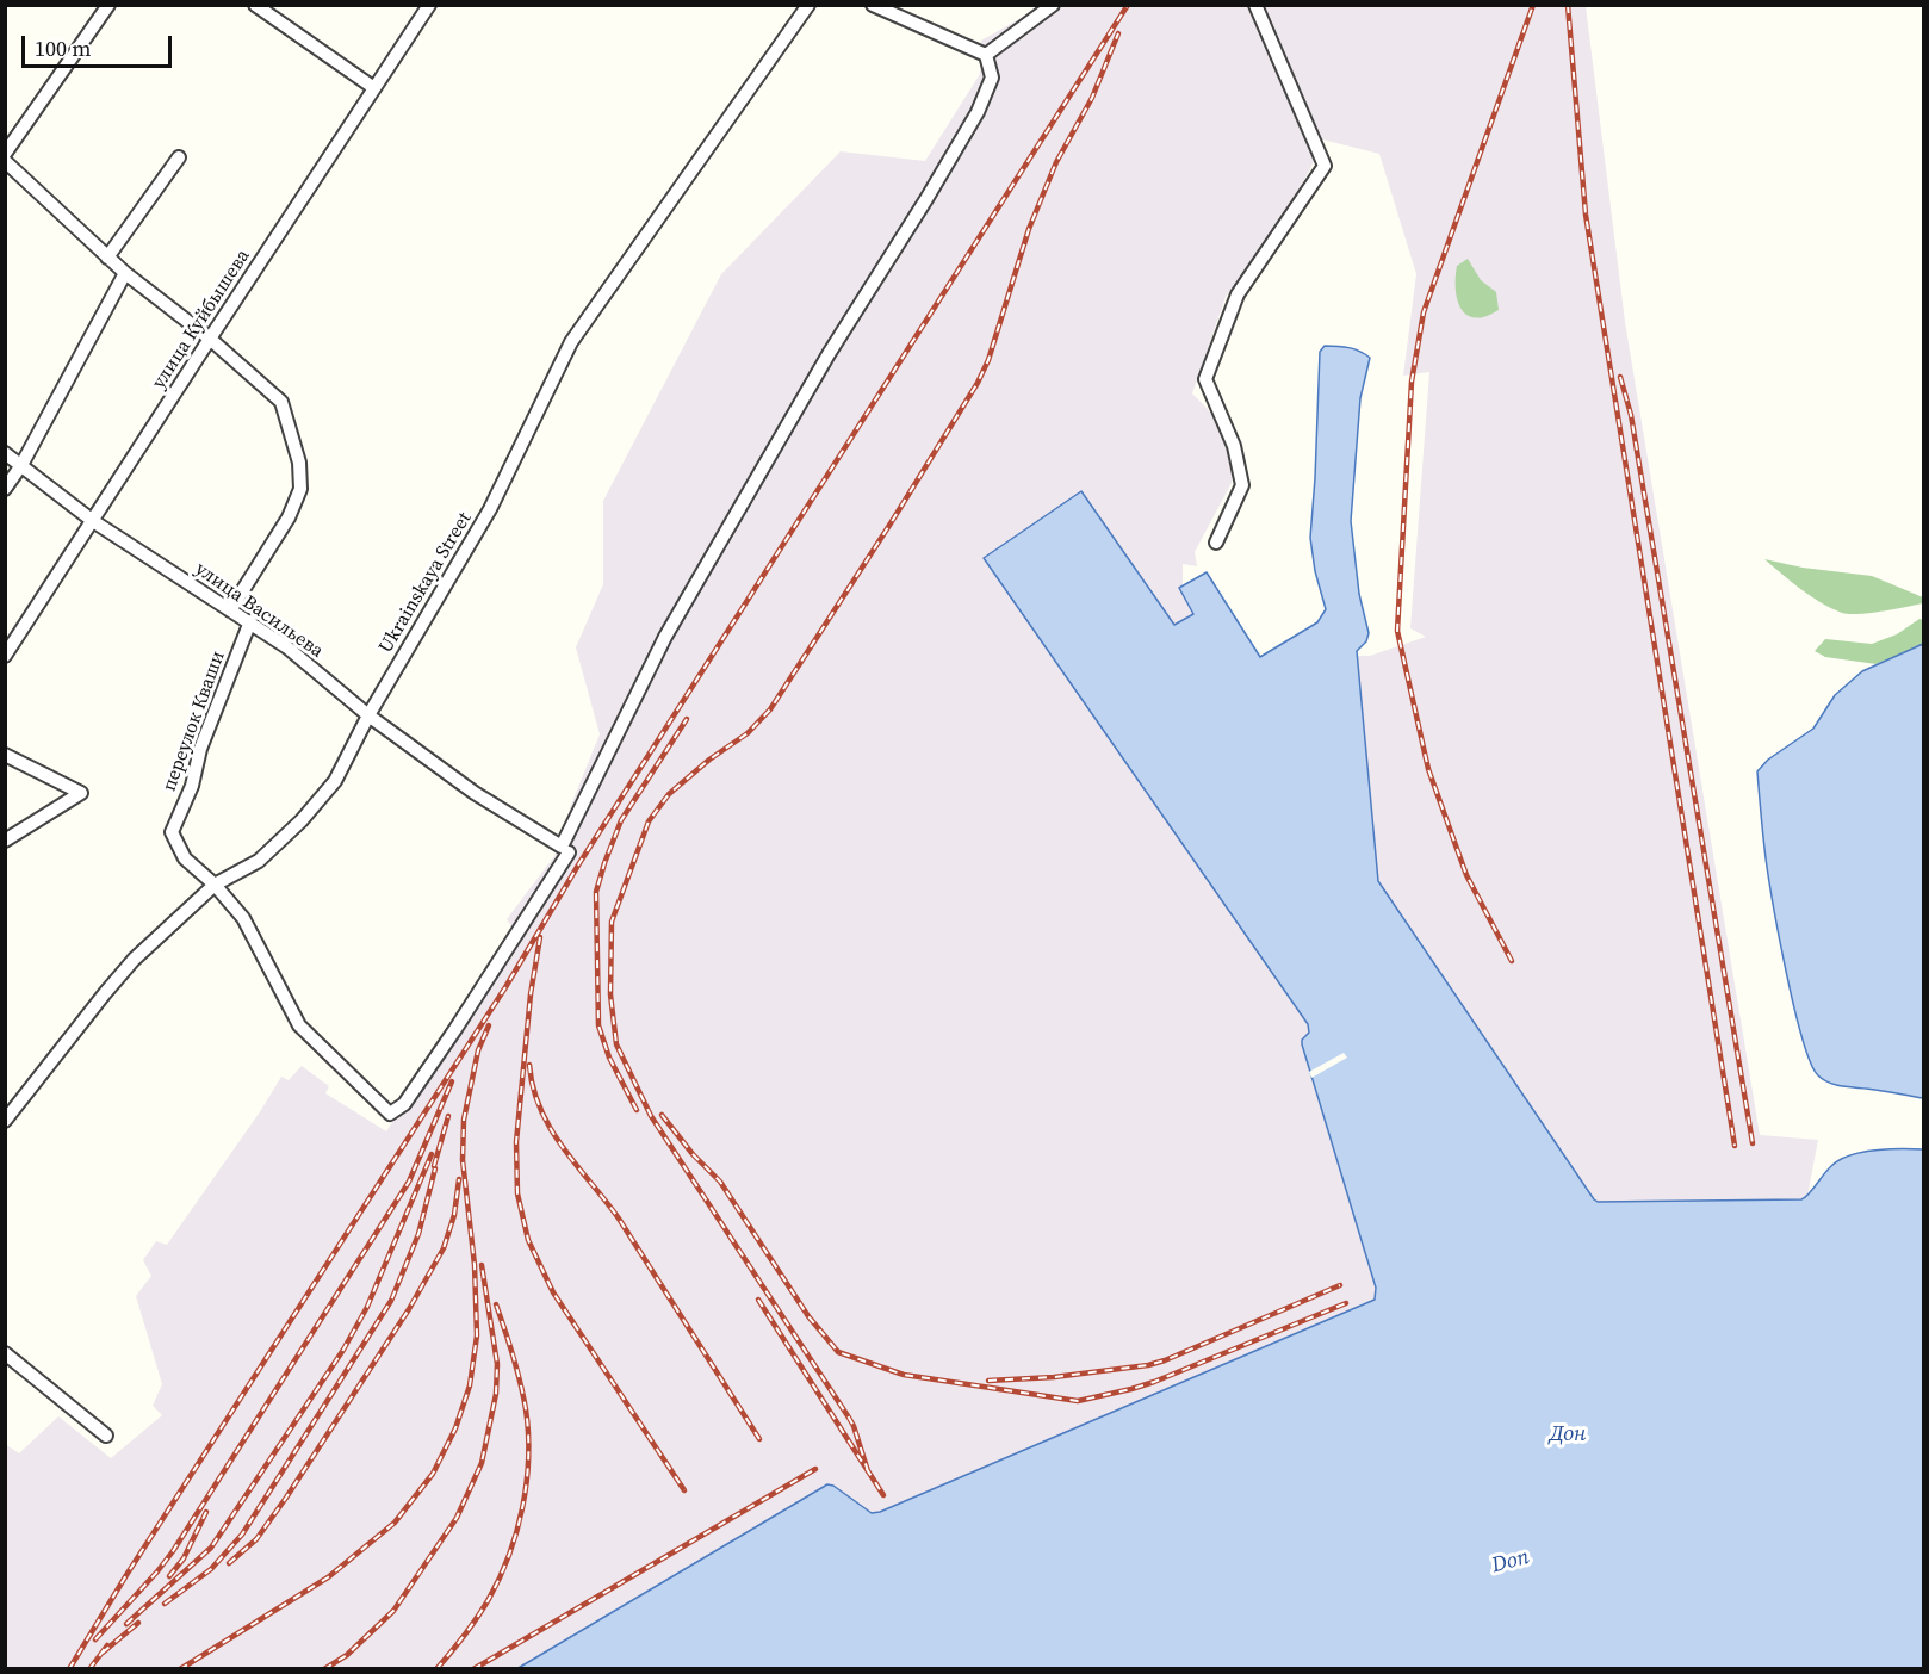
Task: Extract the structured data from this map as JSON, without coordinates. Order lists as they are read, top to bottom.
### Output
{
  "streets": {
    "street": [
      "улица Куйбышева",
      "Ukrainskaya Street",
      "улица Васильева",
      "переулок Кваши"
    ]
  },
  "crossings": [
    ["улица Куйбышева", "улица Васильева"],
    ["Ukrainskaya Street", "улица Васильева"],
    ["Ukrainskaya Street", "переулок Кваши"],
    ["улица Васильева", "переулок Кваши"]
  ],
  "water": ["Дон", "Don"],
  "scale_bar": "100 m"
}
